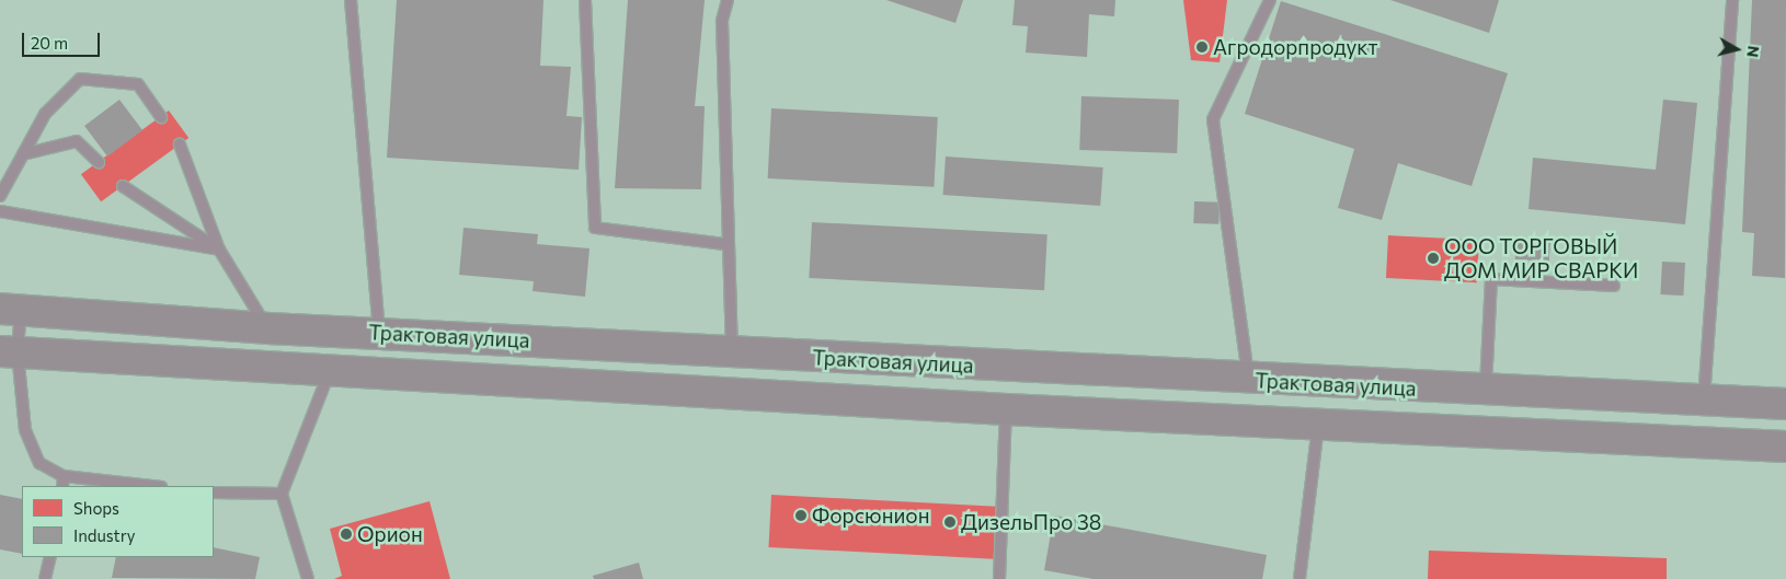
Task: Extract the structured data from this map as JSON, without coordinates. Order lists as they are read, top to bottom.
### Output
{
  "streets": {
    "main road": ["Трактовая улица"]
  },
  "places": [
    "Агродорпродукт",
    "ООО ТОРГОВЫЙ ДОМ МИР СВАРКИ",
    "Форсюнион",
    "ДизельПро 38",
    "Орион"
  ],
  "legend": ["Shops", "Industry"],
  "scale_bar": "20 m",
  "north": "right"
}
